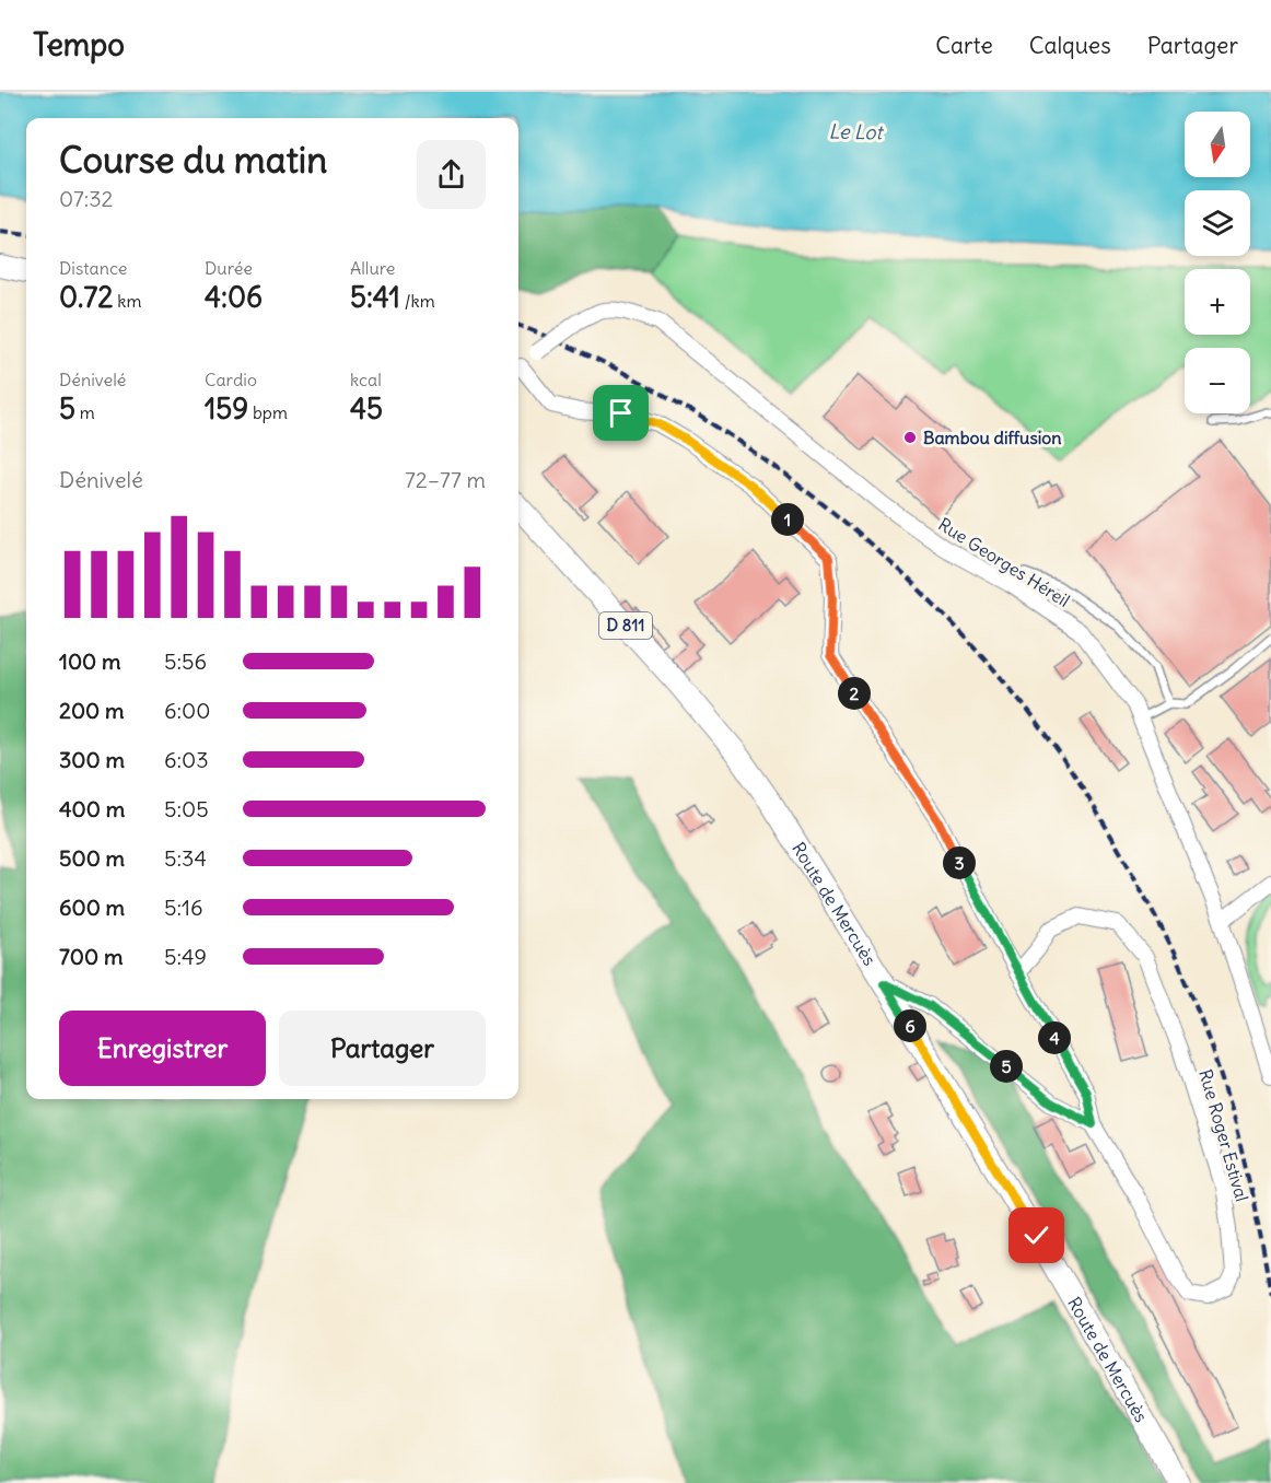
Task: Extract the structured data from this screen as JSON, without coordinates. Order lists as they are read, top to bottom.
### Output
{
  "streets": {
    "main road": ["D 811", "Route de Mercuès"],
    "street": ["Rue Georges Héreil", "Rue Roger Estival"]
  },
  "water": ["Le Lot"],
  "places": ["Bambou diffusion"],
  "north": "bottom",
  "page": {
    "header": "Tempo",
    "nav": ["Carte", "Calques", "Partager"],
    "map_buttons": ["+", "−"],
    "heading": ["Course du matin", "07:32"],
    "stats": [
      ["Distance", "0.72 km"],
      ["Durée", "4:06"],
      ["Allure", "5:41 /km"],
      ["Dénivelé", "5 m"],
      ["Cardio", "159 bpm"],
      ["kcal", "45"]
    ],
    "chart": ["Dénivelé", "72–77 m"],
    "pins": [
      "1",
      "2",
      "3",
      "6",
      "4",
      "5"
    ],
    "list": [
      {
        "name": "100 m",
        "note": "5:56"
      },
      {
        "name": "200 m",
        "note": "6:00"
      },
      {
        "name": "300 m",
        "note": "6:03"
      },
      {
        "name": "400 m",
        "note": "5:05"
      },
      {
        "name": "500 m",
        "note": "5:34"
      },
      {
        "name": "600 m",
        "note": "5:16"
      },
      {
        "name": "700 m",
        "note": "5:49"
      }
    ],
    "buttons": ["Enregistrer", "Partager"]
  }
}
